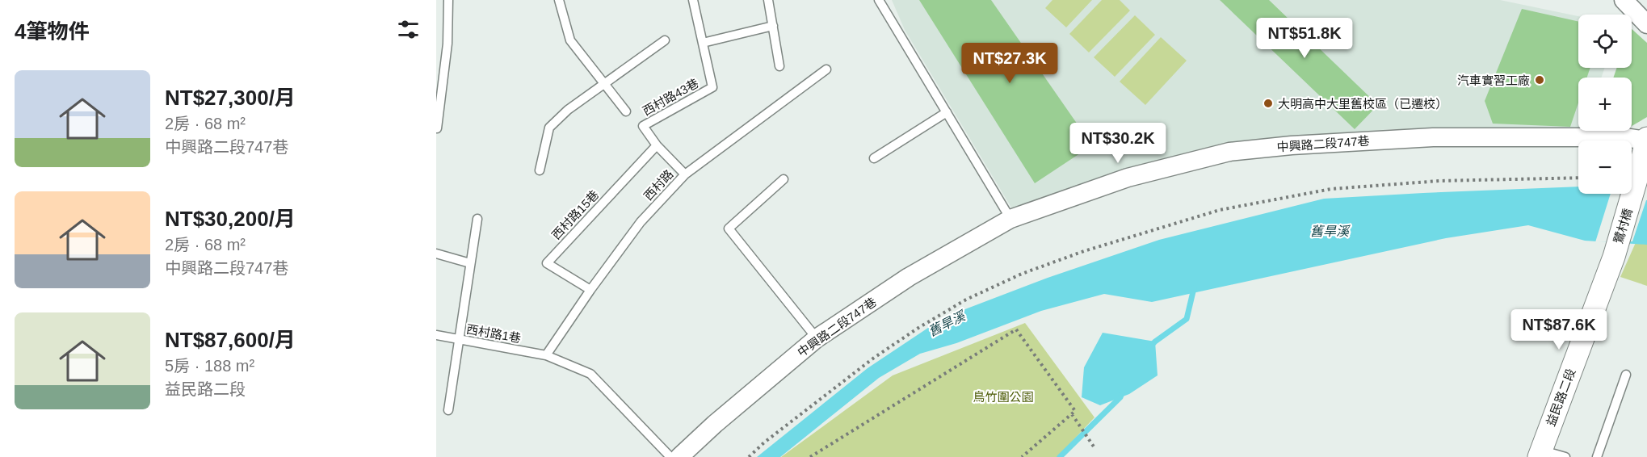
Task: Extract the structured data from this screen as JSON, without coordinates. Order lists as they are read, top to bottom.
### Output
{
  "streets": {
    "street": ["中興路二段747巷", "鷺村橋", "益民路二段"],
    "lane": [
      "西村路43巷",
      "西村路",
      "西村路15巷",
      "西村路1巷"
    ]
  },
  "crossings": [
    ["西村路43巷", "西村路"],
    ["西村路43巷", "西村路15巷"],
    ["中興路二段747巷", "鷺村橋"],
    ["西村路", "西村路15巷"],
    ["西村路", "西村路1巷"],
    ["鷺村橋", "益民路二段"]
  ],
  "water": ["舊旱溪"],
  "parks": ["鳥竹圍公園"],
  "places": ["汽車實習工廠", "大明高中大里舊校區（已遷校）"],
  "page": {
    "heading": "4筆物件",
    "map_buttons": ["+", "−"],
    "price": [
      "NT$51.8K",
      "NT$27.3K",
      "NT$30.2K",
      "NT$87.6K"
    ],
    "list": [
      {
        "name": "NT$27,300/月",
        "note": "2房 · 68 m² · 中興路二段747巷"
      },
      {
        "name": "NT$30,200/月",
        "note": "2房 · 68 m² · 中興路二段747巷"
      },
      {
        "name": "NT$87,600/月",
        "note": "5房 · 188 m² · 益民路二段"
      }
    ]
  }
}
